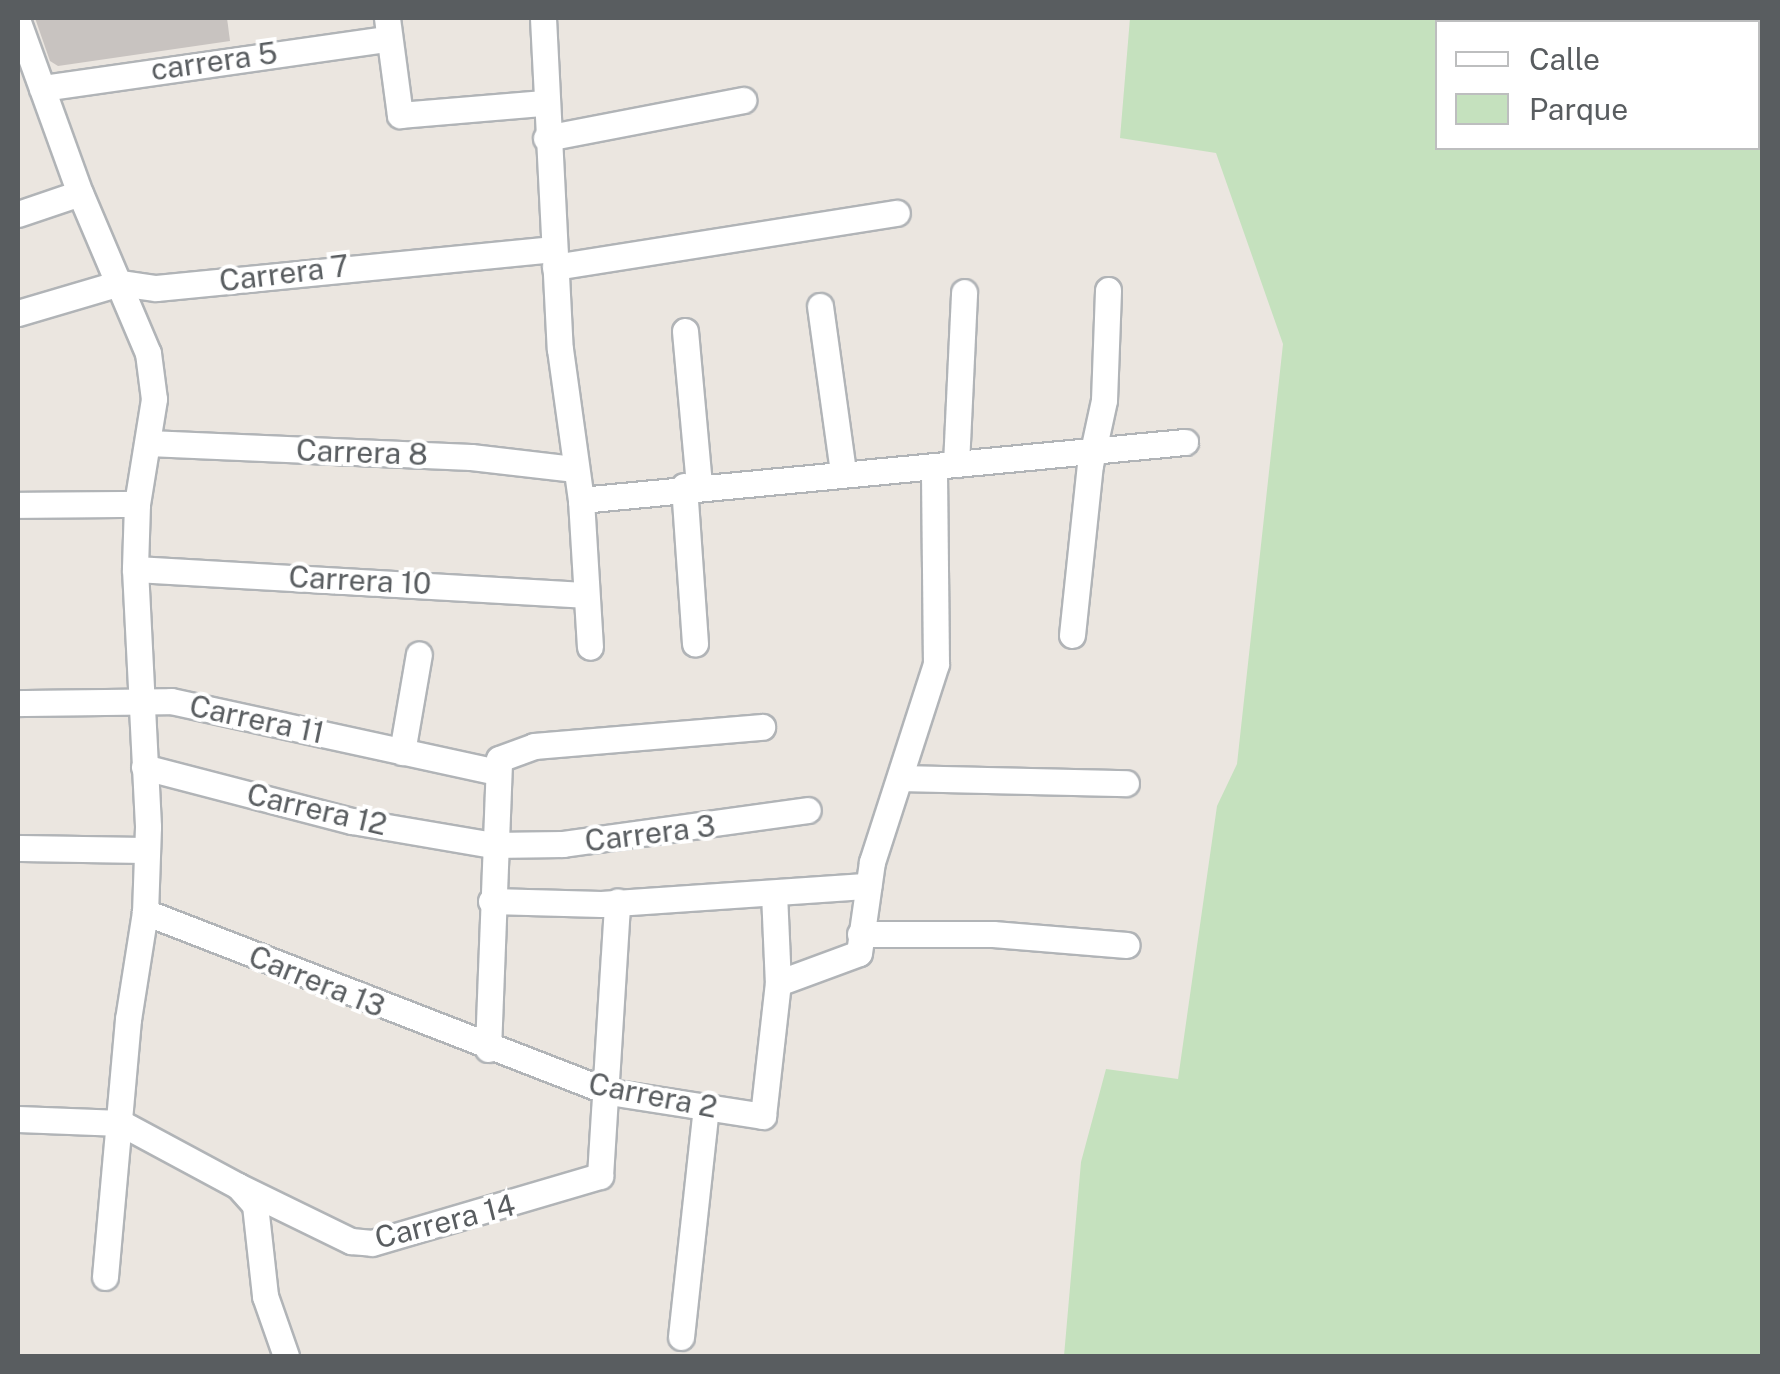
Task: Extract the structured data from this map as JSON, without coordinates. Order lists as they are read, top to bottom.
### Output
{
  "streets": {
    "street": [
      "carrera 5",
      "Carrera 7",
      "Carrera 8",
      "Carrera 10",
      "Carrera 11",
      "Carrera 12",
      "Carrera 3",
      "Carrera 13",
      "Carrera 2",
      "Carrera 14"
    ]
  },
  "crossings": [
    ["Carrera 12", "Carrera 3"],
    ["Carrera 13", "Carrera 2"],
    ["Carrera 2", "Carrera 14"]
  ],
  "legend": ["Calle", "Parque"]
}
